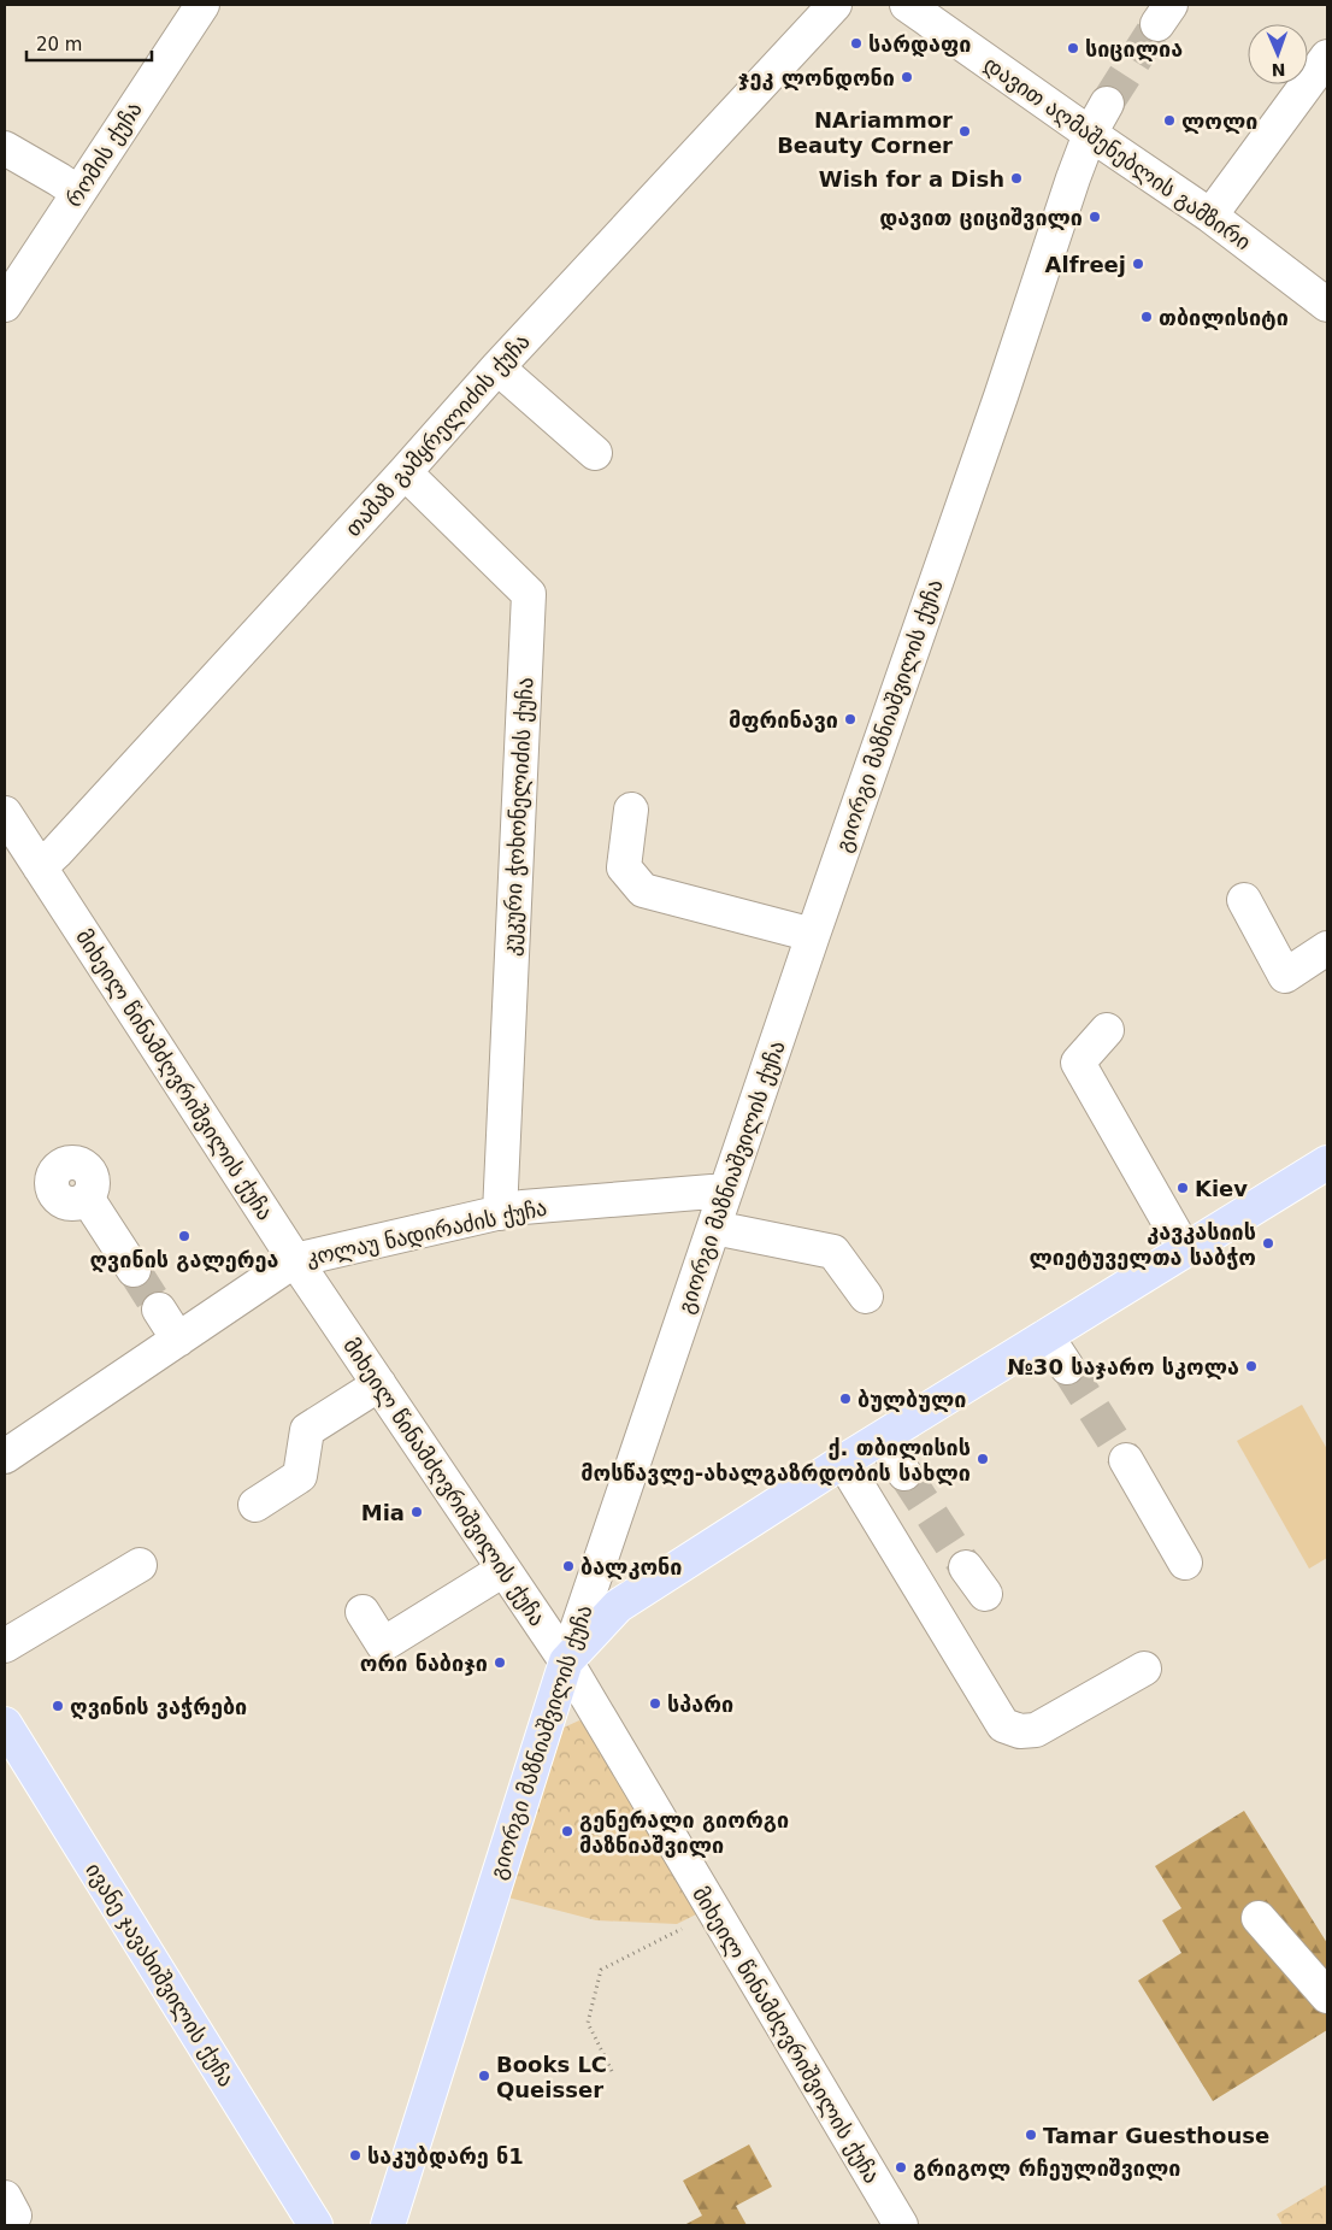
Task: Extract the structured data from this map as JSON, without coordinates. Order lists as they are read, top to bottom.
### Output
{
  "streets": {
    "main road": ["გიორგი მაზნიაშვილის ქუჩა", "ივანე ჯავახიშვილის ქუჩა"],
    "street": [
      "დავით აღმაშენებლის გამზირი",
      "რომის ქუჩა",
      "თამაზ გამყრელიძის ქუჩა",
      "კუკური ჭოხონელიძის ქუჩა",
      "მიხეილ წინამძღვრიშვილის ქუჩა",
      "კოლაუ ნადირაძის ქუჩა"
    ]
  },
  "crossings": [
    ["დავით აღმაშენებლის გამზირი", "გიორგი მაზნიაშვილის ქუჩა"],
    ["თამაზ გამყრელიძის ქუჩა", "კუკური ჭოხონელიძის ქუჩა"],
    ["თამაზ გამყრელიძის ქუჩა", "მიხეილ წინამძღვრიშვილის ქუჩა"],
    ["გიორგი მაზნიაშვილის ქუჩა", "მიხეილ წინამძღვრიშვილის ქუჩა"],
    ["გიორგი მაზნიაშვილის ქუჩა", "კოლაუ ნადირაძის ქუჩა"],
    ["კუკური ჭოხონელიძის ქუჩა", "კოლაუ ნადირაძის ქუჩა"],
    ["მიხეილ წინამძღვრიშვილის ქუჩა", "კოლაუ ნადირაძის ქუჩა"]
  ],
  "places": [
    "სარდაფი",
    "სიცილია",
    "ჯეკ ლონდონი",
    "ლოლი",
    "NAriammor Beauty Corner",
    "Wish for a Dish",
    "დავით ციციშვილი",
    "Alfreej",
    "თბილისიტი",
    "მფრინავი",
    "Kiev",
    "ღვინის გალერეა",
    "კავკასიის ლიეტუველთა საბჭო",
    "№30 საჯარო სკოლა",
    "ბულბული",
    "ქ. თბილისის მოსწავლე-ახალგაზრდობის სახლი",
    "Mia",
    "ბალკონი",
    "ორი ნაბიჯი",
    "სპარი",
    "ღვინის ვაჭრები",
    "გენერალი გიორგი მაზნიაშვილი",
    "Books LC Queisser",
    "Tamar Guesthouse",
    "საკუბდარე ნ1",
    "გრიგოლ რჩეულიშვილი"
  ],
  "scale_bar": "20 m",
  "north": "bottom"
}
